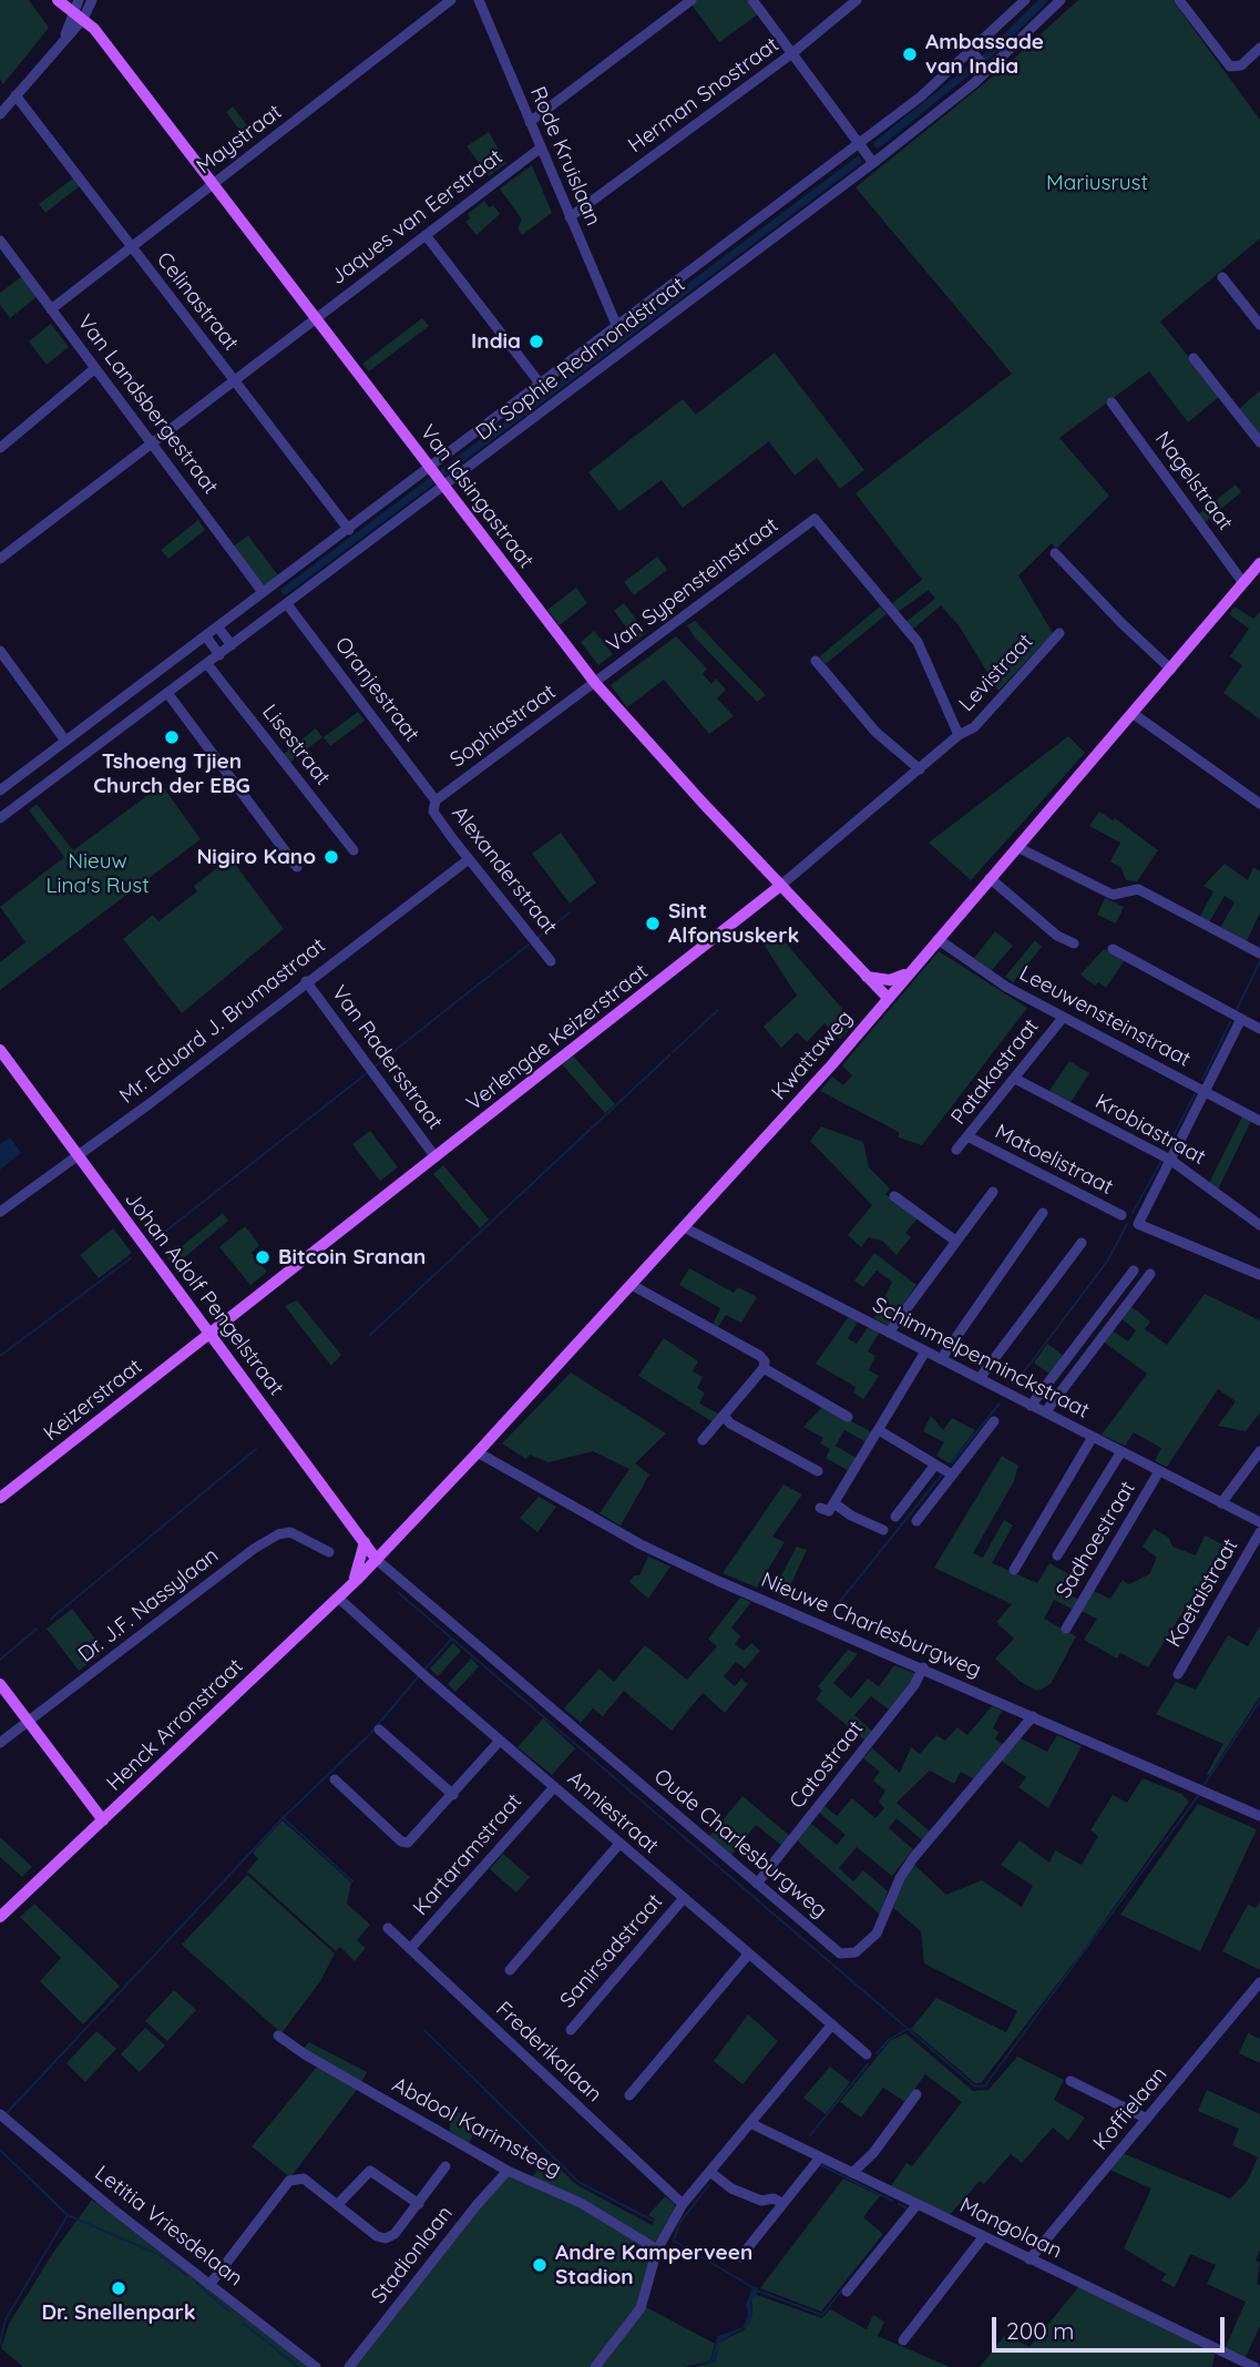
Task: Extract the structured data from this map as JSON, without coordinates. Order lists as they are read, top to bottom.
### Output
{
  "streets": {
    "main road": [
      "Van Idsingastraat",
      "Verlengde Keizerstraat",
      "Kwattaweg",
      "Johan Adolf Pengelstraat",
      "Keizerstraat",
      "Henck Arronstraat"
    ],
    "street": [
      "Herman Snostraat",
      "Maystraat",
      "Rode Kruislaan",
      "Jaques van Eerstraat",
      "Celinastraat",
      "Dr. Sophie Redmondstraat",
      "Van Landsbergestraat",
      "Nagelstraat",
      "Van Sypensteinstraat",
      "Levistraat",
      "Oranjestraat",
      "Sophiastraat",
      "Lisestraat",
      "Alexanderstraat",
      "Leeuwensteinstraat",
      "Mr. Eduard J. Brumastraat",
      "Van Radersstraat",
      "Patakastraat",
      "Krobiastraat",
      "Matoelistraat",
      "Schimmelpenninckstraat",
      "Sadhoestraat",
      "Koetaistraat",
      "Dr. J.F. Nassylaan",
      "Nieuwe Charlesburgweg",
      "Catostraat",
      "Anniestraat",
      "Oude Charlesburgweg",
      "Kartaramstraat",
      "Sanirsadstraat",
      "Frederikalaan",
      "Koffielaan",
      "Abdool Karimsteeg",
      "Letitia Vriesdelaan",
      "Mangolaan",
      "Stadionlaan"
    ]
  },
  "crossings": [
    ["Herman Snostraat", "Rode Kruislaan"],
    ["Maystraat", "Celinastraat"],
    ["Maystraat", "Van Landsbergestraat"],
    ["Maystraat", "Van Idsingastraat"],
    ["Rode Kruislaan", "Jaques van Eerstraat"],
    ["Rode Kruislaan", "Dr. Sophie Redmondstraat"],
    ["Jaques van Eerstraat", "Celinastraat"],
    ["Jaques van Eerstraat", "Van Landsbergestraat"],
    ["Jaques van Eerstraat", "Van Idsingastraat"],
    ["Celinastraat", "Dr. Sophie Redmondstraat"],
    ["Dr. Sophie Redmondstraat", "Van Landsbergestraat"],
    ["Dr. Sophie Redmondstraat", "Van Idsingastraat"],
    ["Dr. Sophie Redmondstraat", "Oranjestraat"],
    ["Dr. Sophie Redmondstraat", "Lisestraat"],
    ["Nagelstraat", "Kwattaweg"],
    ["Van Idsingastraat", "Van Sypensteinstraat"],
    ["Van Idsingastraat", "Sophiastraat"],
    ["Van Idsingastraat", "Verlengde Keizerstraat"],
    ["Van Idsingastraat", "Kwattaweg"],
    ["Van Sypensteinstraat", "Levistraat"],
    ["Van Sypensteinstraat", "Sophiastraat"],
    ["Van Sypensteinstraat", "Verlengde Keizerstraat"],
    ["Levistraat", "Verlengde Keizerstraat"],
    ["Oranjestraat", "Sophiastraat"],
    ["Oranjestraat", "Alexanderstraat"],
    ["Sophiastraat", "Alexanderstraat"],
    ["Alexanderstraat", "Mr. Eduard J. Brumastraat"],
    ["Leeuwensteinstraat", "Kwattaweg"],
    ["Leeuwensteinstraat", "Patakastraat"],
    ["Mr. Eduard J. Brumastraat", "Van Radersstraat"],
    ["Mr. Eduard J. Brumastraat", "Johan Adolf Pengelstraat"],
    ["Verlengde Keizerstraat", "Van Radersstraat"],
    ["Verlengde Keizerstraat", "Johan Adolf Pengelstraat"],
    ["Verlengde Keizerstraat", "Keizerstraat"],
    ["Kwattaweg", "Johan Adolf Pengelstraat"],
    ["Kwattaweg", "Schimmelpenninckstraat"],
    ["Kwattaweg", "Nieuwe Charlesburgweg"],
    ["Kwattaweg", "Henck Arronstraat"],
    ["Kwattaweg", "Oude Charlesburgweg"],
    ["Patakastraat", "Krobiastraat"],
    ["Patakastraat", "Matoelistraat"],
    ["Johan Adolf Pengelstraat", "Keizerstraat"],
    ["Johan Adolf Pengelstraat", "Henck Arronstraat"],
    ["Johan Adolf Pengelstraat", "Oude Charlesburgweg"],
    ["Schimmelpenninckstraat", "Sadhoestraat"],
    ["Nieuwe Charlesburgweg", "Catostraat"],
    ["Nieuwe Charlesburgweg", "Oude Charlesburgweg"],
    ["Henck Arronstraat", "Anniestraat"],
    ["Henck Arronstraat", "Oude Charlesburgweg"],
    ["Catostraat", "Oude Charlesburgweg"],
    ["Anniestraat", "Kartaramstraat"],
    ["Anniestraat", "Sanirsadstraat"],
    ["Kartaramstraat", "Frederikalaan"],
    ["Koffielaan", "Mangolaan"],
    ["Abdool Karimsteeg", "Stadionlaan"]
  ],
  "parks": ["Mariusrust", "Nieuw Lina's Rust"],
  "places": [
    "Ambassade van India",
    "India",
    "Tshoeng Tjien Church der EBG",
    "Nigiro Kano",
    "Sint Alfonsuskerk",
    "Bitcoin Sranan",
    "Andre Kamperveen Stadion",
    "Dr. Snellenpark"
  ],
  "scale_bar": "200 m"
}
